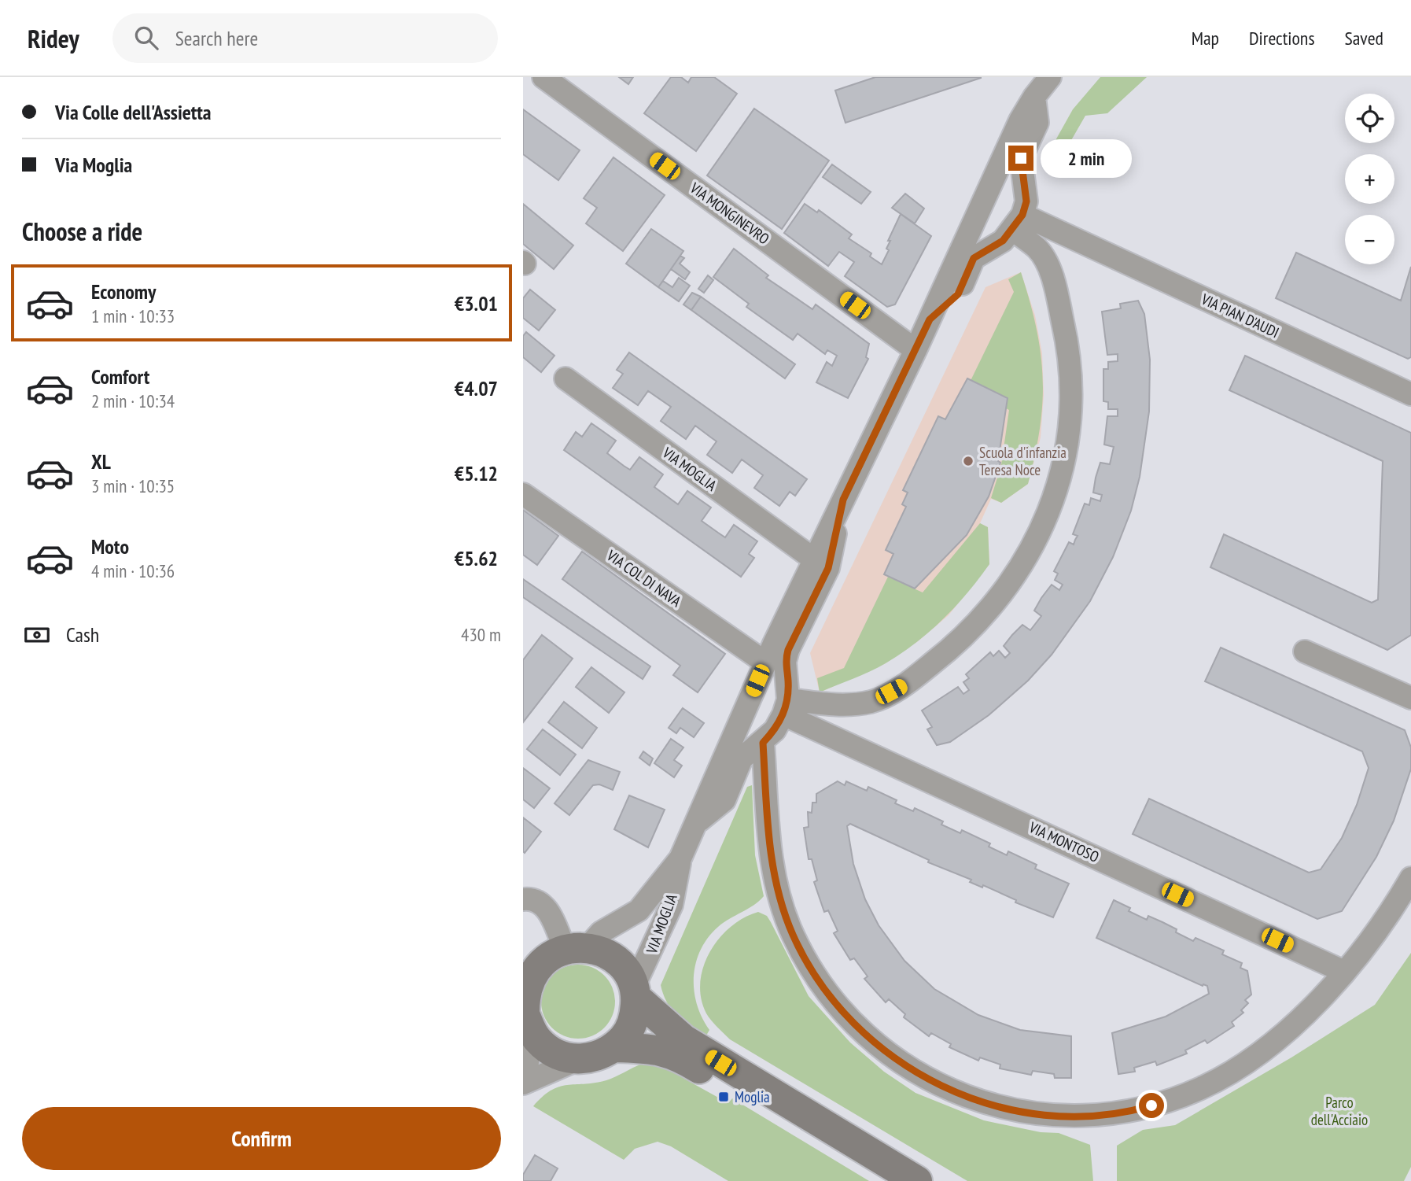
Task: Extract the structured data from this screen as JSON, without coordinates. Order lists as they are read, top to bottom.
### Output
{
  "streets": {
    "street": [
      "VIA MONGINEVRO",
      "VIA PIAN D'AUDI",
      "VIA MOGLIA",
      "VIA COL DI NAVA",
      "VIA MONTOSO"
    ]
  },
  "crossings": [
    ["VIA MONGINEVRO", "VIA MOGLIA"],
    ["VIA PIAN D'AUDI", "VIA MOGLIA"],
    ["VIA MOGLIA", "VIA COL DI NAVA"],
    ["VIA MOGLIA", "VIA MONTOSO"]
  ],
  "parks": ["Parco dell'Acciaio"],
  "places": {
    "other": ["Scuola d'infanzia Teresa Noce"],
    "transit": ["Moglia"]
  },
  "page": {
    "header": "Ridey",
    "search": "Search here",
    "nav": ["Map", "Directions", "Saved"],
    "banner": ["Via Colle dell'Assietta", "Via Moglia"],
    "map_buttons": ["+", "−"],
    "bubble": "2 min",
    "heading": "Choose a ride",
    "list": [
      {
        "name": "Economy",
        "note": "1 min · 10:33",
        "value": "€3.01"
      },
      {
        "name": "Comfort",
        "note": "2 min · 10:34",
        "value": "€4.07"
      },
      {
        "name": "XL",
        "note": "3 min · 10:35",
        "value": "€5.12"
      },
      {
        "name": "Moto",
        "note": "4 min · 10:36",
        "value": "€5.62"
      }
    ],
    "pay": ["Cash", "430 m"],
    "buttons": "Confirm"
  }
}
